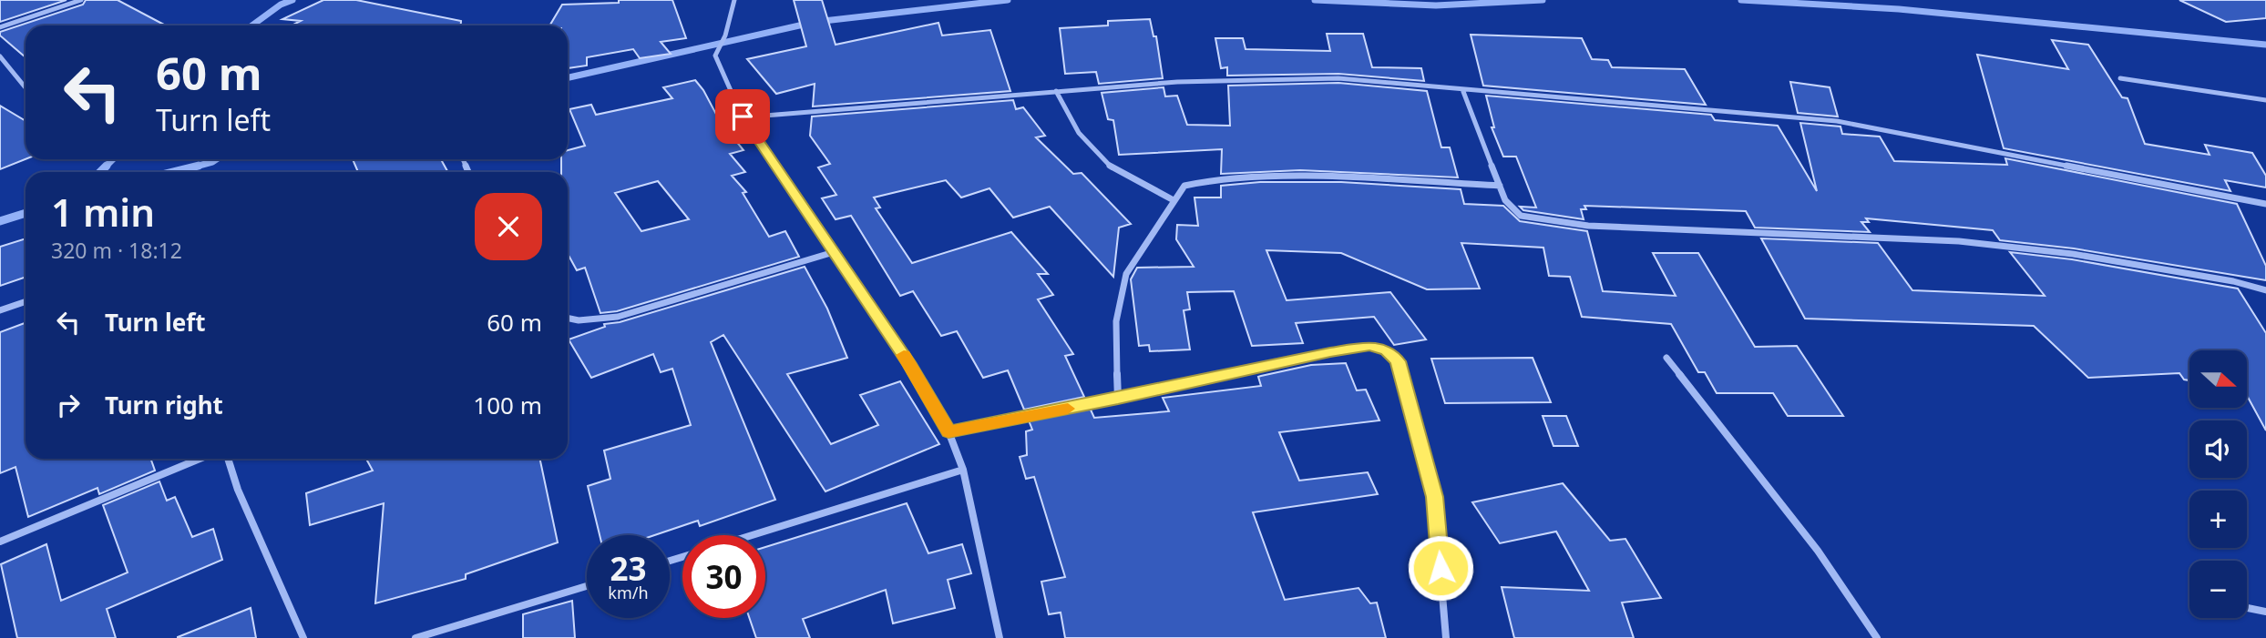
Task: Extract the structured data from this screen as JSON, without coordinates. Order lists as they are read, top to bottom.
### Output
{
  "north": "right",
  "page": {
    "turn": ["60 m", "Turn left"],
    "heading": ["1 min", "320 m · 18:12"],
    "list": [
      {
        "name": "Turn left",
        "value": "60 m"
      },
      {
        "name": "Turn right",
        "value": "100 m"
      }
    ],
    "map_buttons": ["+", "−"],
    "speed": "23 km/h",
    "limit": "30"
  }
}
